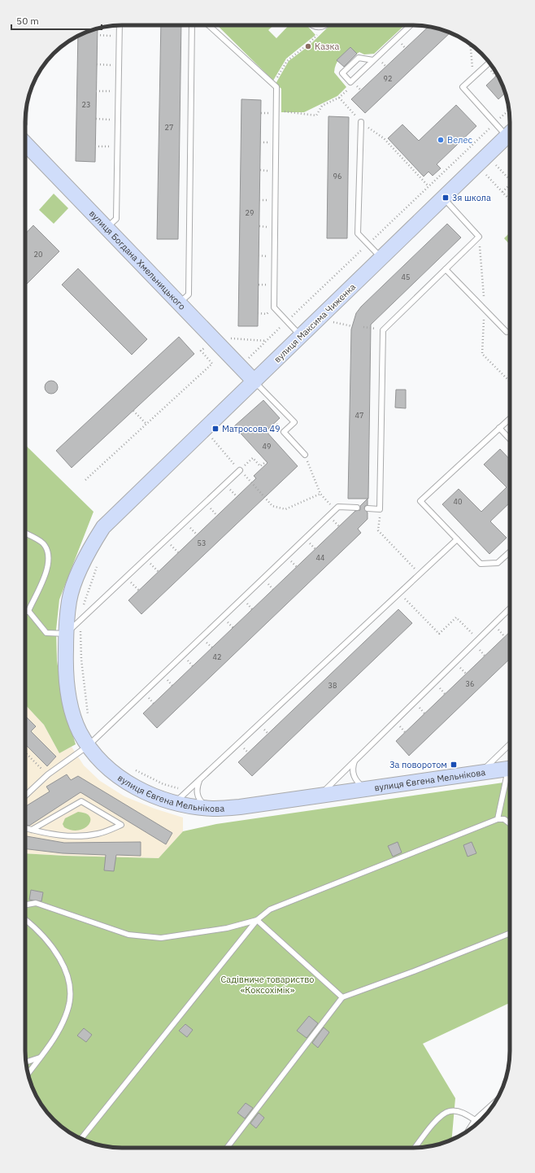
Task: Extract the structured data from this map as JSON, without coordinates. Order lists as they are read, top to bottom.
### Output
{
  "streets": {
    "street": ["вулиця Богдана Хмельницького", "вулиця Максима Чиженка", "вулиця Євгена Мельнікова"]
  },
  "crossings": [
    ["вулиця Богдана Хмельницького", "вулиця Максима Чиженка"],
    ["вулиця Максима Чиженка", "вулиця Євгена Мельнікова"]
  ],
  "parks": ["Садівниче товариство «Коксохімік»"],
  "places": {
    "other": ["Казка", "Велес"],
    "transit": ["3я школа", "Матросова 49", "За поворотом"]
  },
  "house_numbers": [
    "92",
    "23",
    "27",
    "96",
    "29",
    "20",
    "45",
    "47",
    "49",
    "40",
    "53",
    "44",
    "42",
    "36",
    "38"
  ],
  "scale_bar": "50 m"
}
